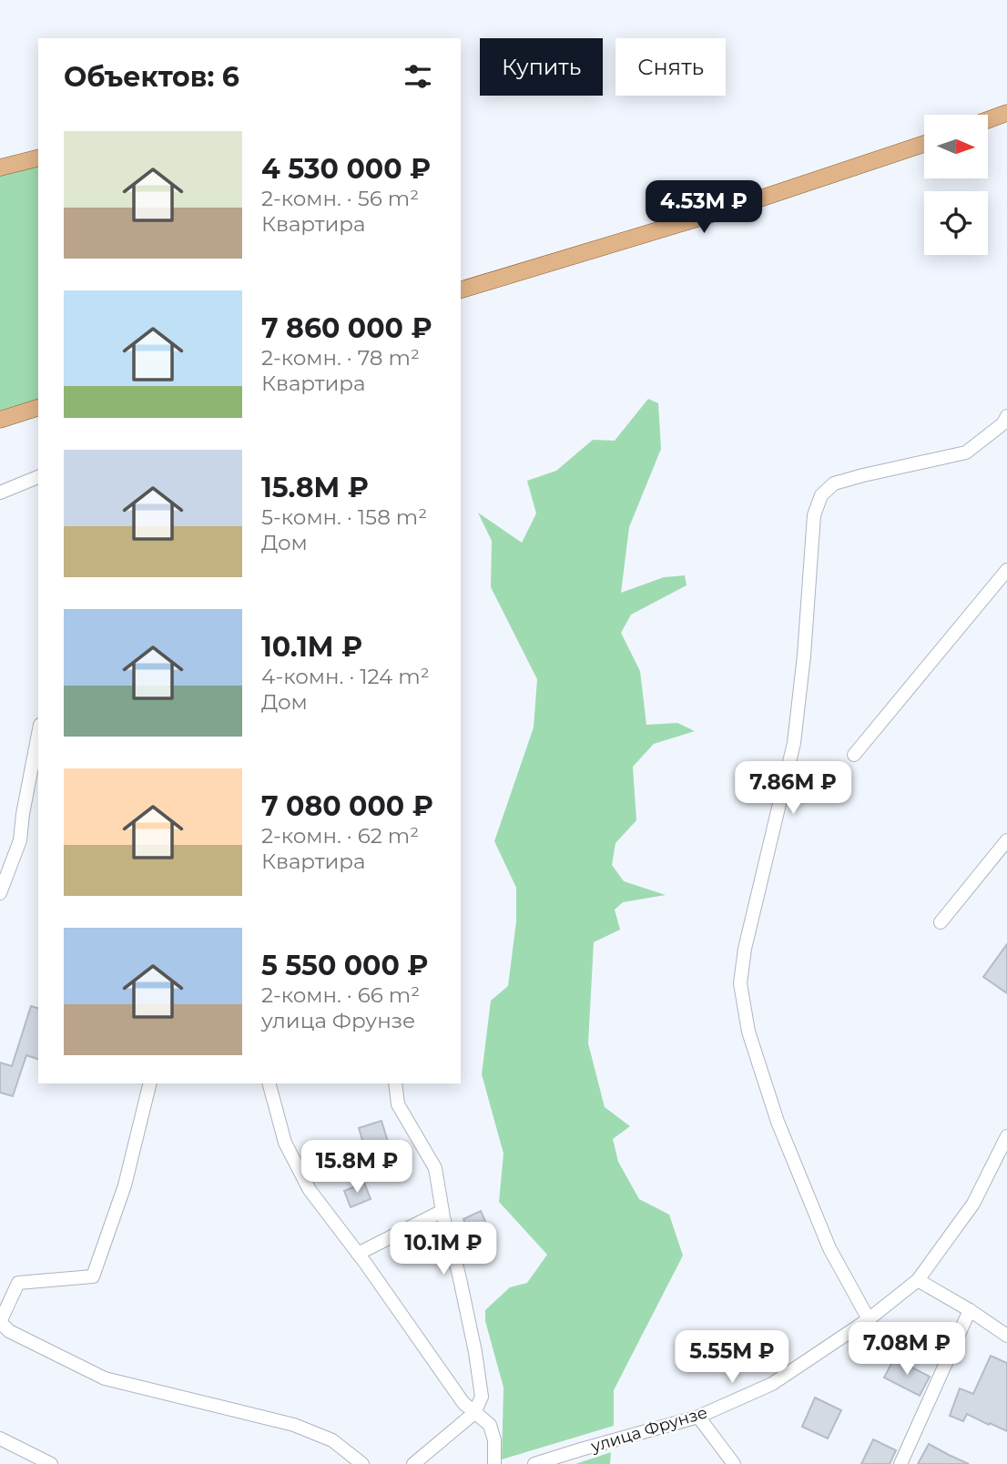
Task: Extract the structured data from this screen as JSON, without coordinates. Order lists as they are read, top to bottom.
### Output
{
  "streets": {
    "street": ["улица Фрунзе"]
  },
  "north": "right",
  "page": {
    "chip": ["Купить", "Снять"],
    "heading": "Объектов: 6",
    "list": [
      {
        "name": "4 530 000 ₽",
        "note": "2-комн. · 56 m² · Квартира"
      },
      {
        "name": "7 860 000 ₽",
        "note": "2-комн. · 78 m² · Квартира"
      },
      {
        "name": "15.8M ₽",
        "note": "5-комн. · 158 m² · Дом"
      },
      {
        "name": "10.1M ₽",
        "note": "4-комн. · 124 m² · Дом"
      },
      {
        "name": "7 080 000 ₽",
        "note": "2-комн. · 62 m² · Квартира"
      },
      {
        "name": "5 550 000 ₽",
        "note": "2-комн. · 66 m² · улица Фрунзе"
      }
    ],
    "price": [
      "4.53M ₽",
      "7.86M ₽",
      "15.8M ₽",
      "10.1M ₽",
      "7.08M ₽",
      "5.55M ₽"
    ]
  }
}
